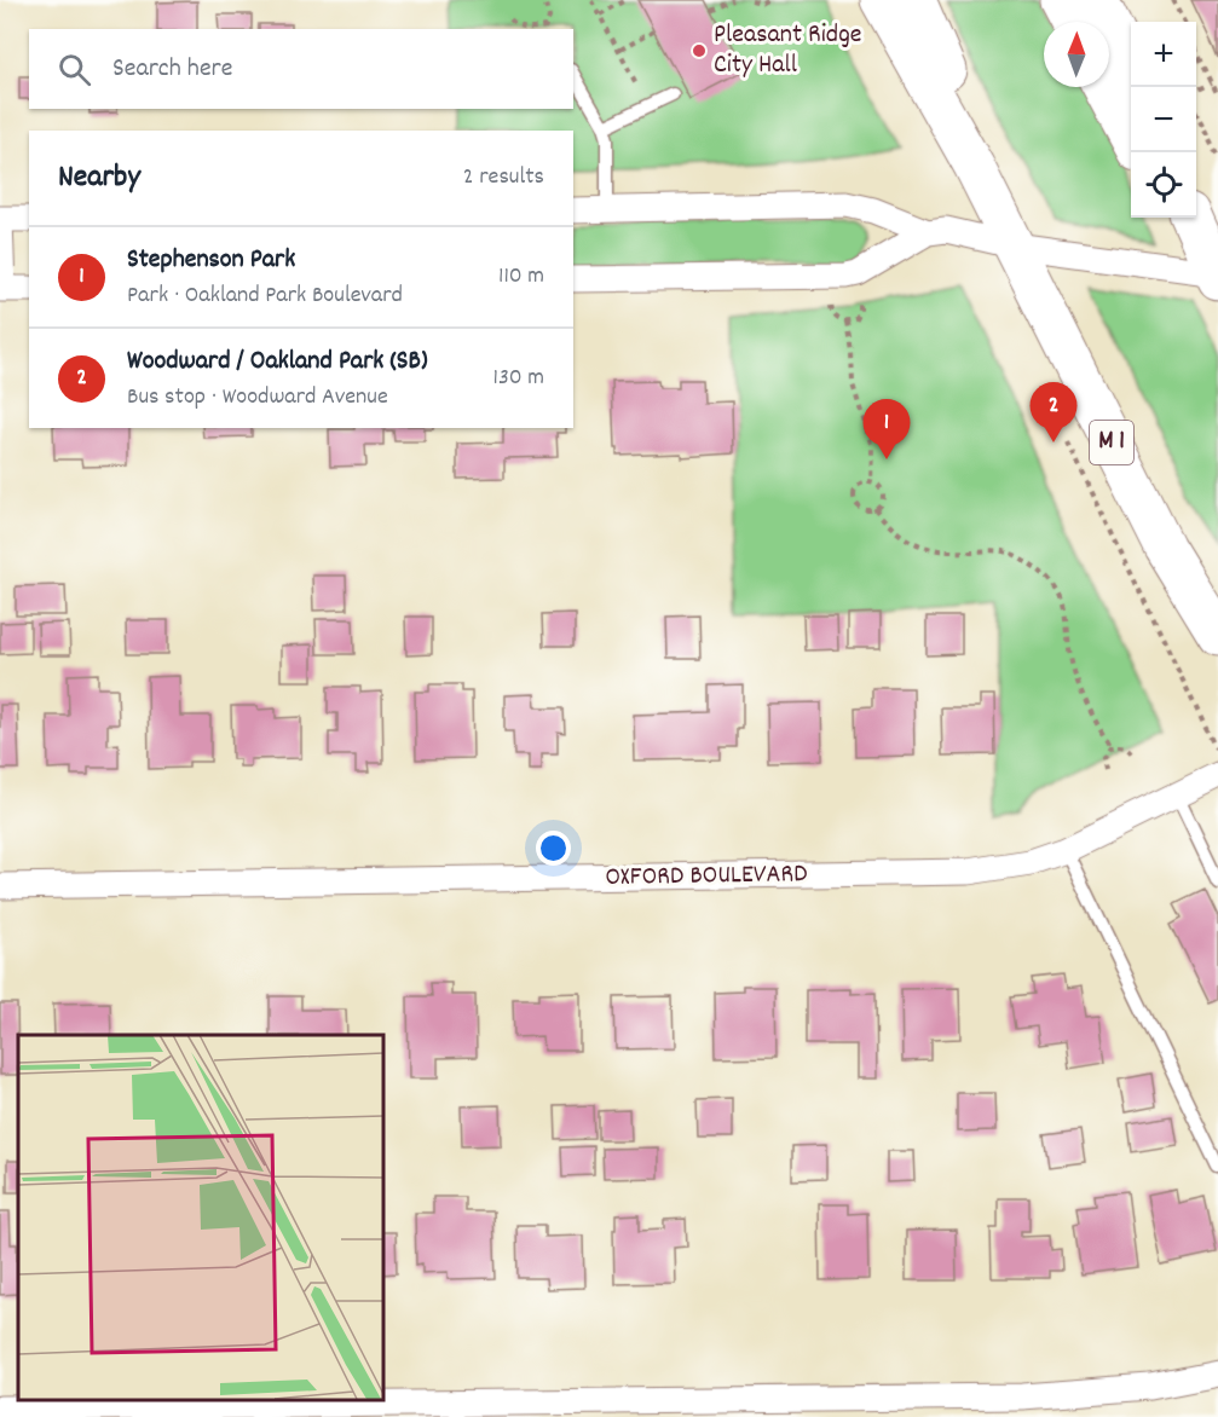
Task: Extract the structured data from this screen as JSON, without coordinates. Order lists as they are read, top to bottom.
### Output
{
  "streets": {
    "main road": ["M 1"],
    "street": ["OXFORD BOULEVARD"]
  },
  "places": ["Pleasant Ridge City Hall"],
  "north": "top",
  "page": {
    "map_buttons": ["+", "−"],
    "search": "Search here",
    "heading": ["Nearby", "2 results"],
    "list": [
      {
        "mark": "1",
        "name": "Stephenson Park",
        "note": "Park · Oakland Park Boulevard",
        "value": "110 m"
      },
      {
        "mark": "2",
        "name": "Woodward / Oakland Park (SB)",
        "note": "Bus stop · Woodward Avenue",
        "value": "130 m"
      }
    ],
    "pins": ["2", "1"]
  }
}
